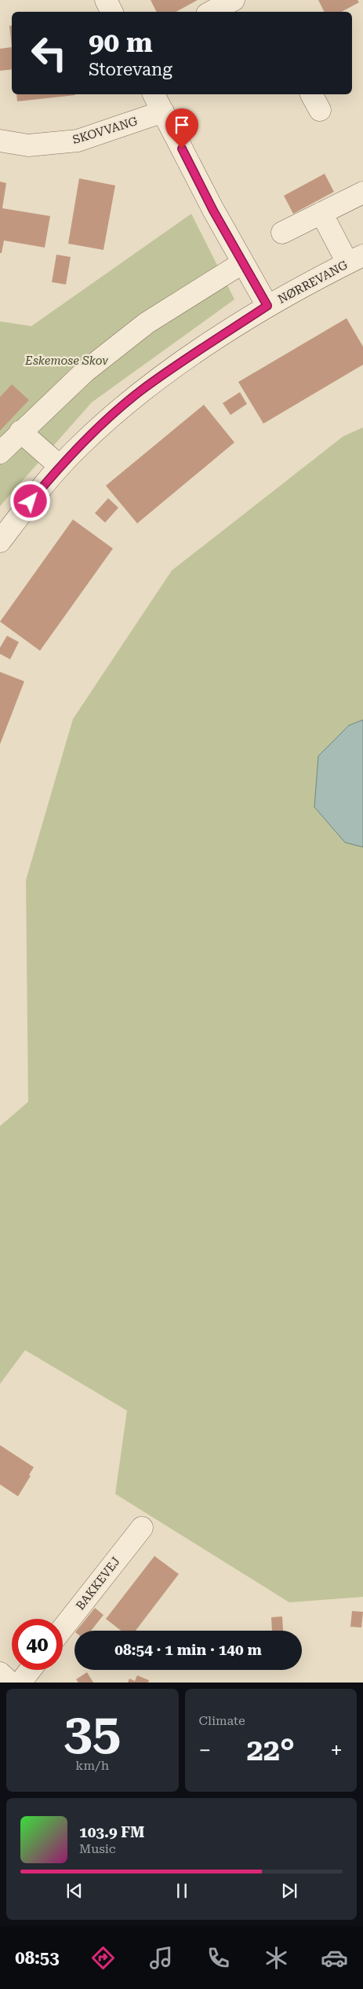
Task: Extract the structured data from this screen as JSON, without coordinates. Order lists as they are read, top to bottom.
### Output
{
  "streets": {
    "street": ["SKOVVANG", "NØRREVANG", "BAKKEVEJ"]
  },
  "parks": ["Eskemose Skov"],
  "page": {
    "turn": ["90 m", "Storevang"],
    "limit": "40",
    "trip": "08:54 · 1 min · 140 m",
    "tile": [
      ["35", "km/h"],
      "Climate"
    ],
    "heat": ["−", "22°", "+"],
    "song": ["103.9 FM", "Music"],
    "tabs": "08:53"
  }
}
